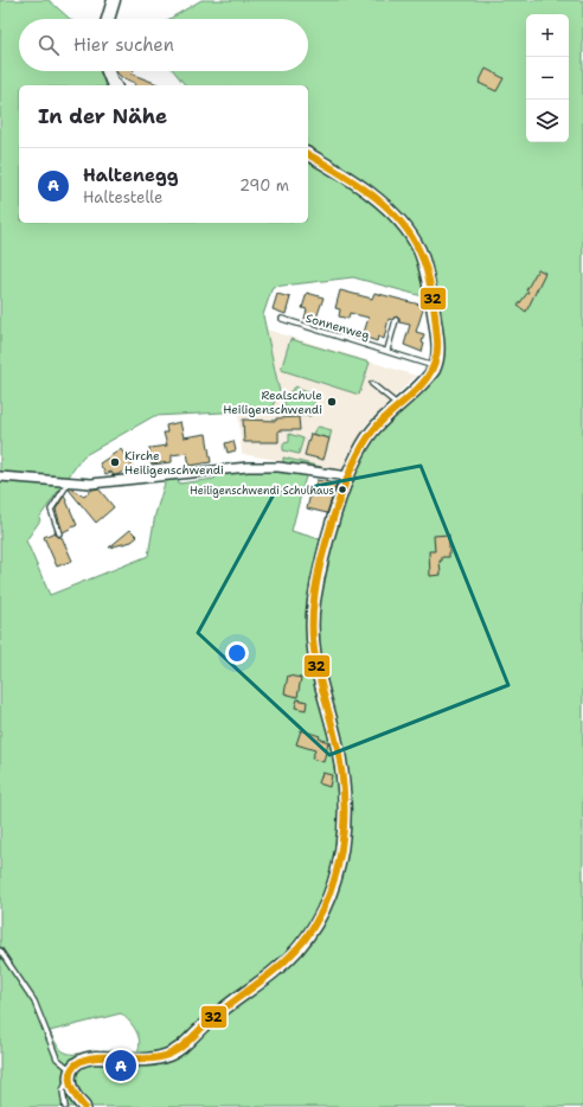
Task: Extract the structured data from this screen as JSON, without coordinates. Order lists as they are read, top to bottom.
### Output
{
  "streets": {
    "lane": ["Sonnenweg"]
  },
  "places": ["Realschule Heiligenschwendi", "Kirche Heiligenschwendi", "Heiligenschwendi Schulhaus"],
  "lines": ["transit line 32"],
  "page": {
    "map_buttons": ["+", "−"],
    "search": "Hier suchen",
    "heading": "In der Nähe",
    "list": [
      {
        "mark": "A",
        "name": "Haltenegg",
        "note": "Haltestelle",
        "value": "290 m"
      }
    ],
    "pins": "A"
  }
}
